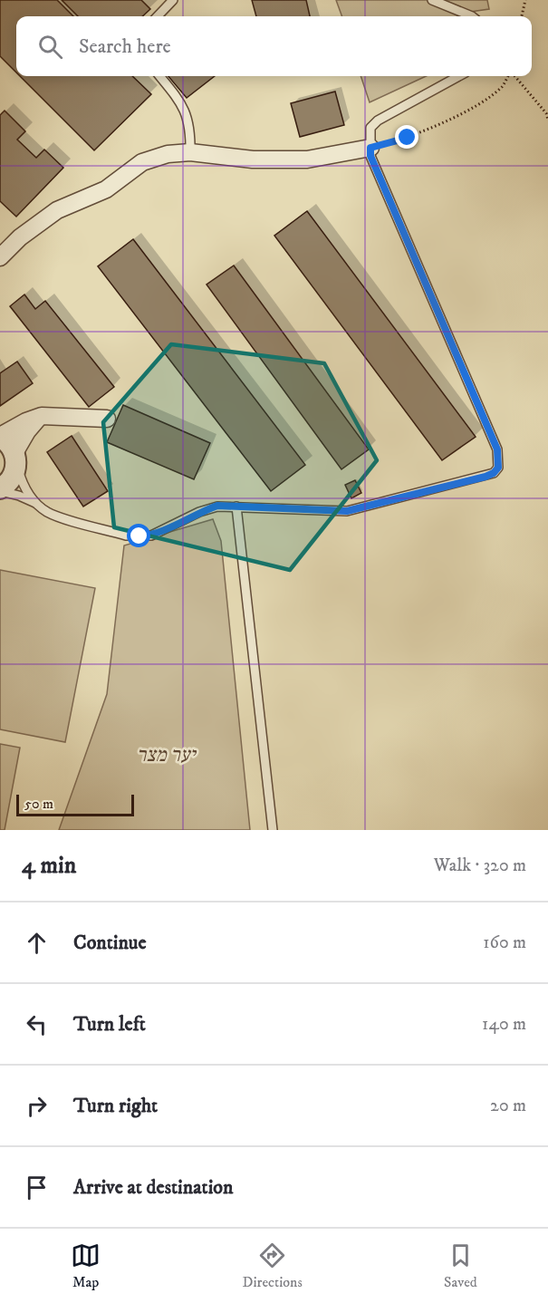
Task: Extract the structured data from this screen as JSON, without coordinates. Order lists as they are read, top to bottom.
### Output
{
  "parks": ["יער מצר"],
  "scale_bar": "50 m",
  "page": {
    "search": "Search here",
    "scale": "50 m",
    "heading": ["4 min", "Walk · 320 m"],
    "list": [
      ["Continue", "160 m"],
      ["Turn left", "140 m"],
      ["Turn right", "20 m"],
      "Arrive at destination"
    ],
    "nav": ["Map", "Directions", "Saved"]
  }
}
